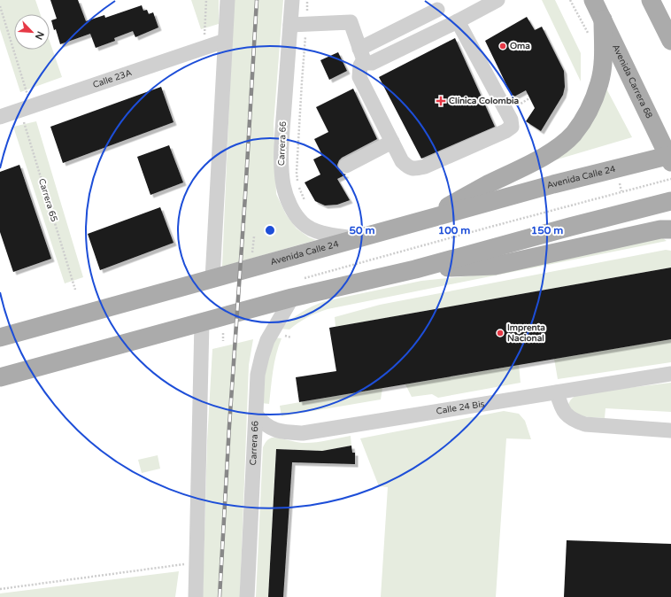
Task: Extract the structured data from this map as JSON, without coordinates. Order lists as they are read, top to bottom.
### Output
{
  "streets": {
    "main road": ["Avenida Carrera 68", "Avenida Calle 24"],
    "street": ["Calle 23A", "Carrera 66", "Calle 24 Bis"],
    "path": ["Carrera 65"]
  },
  "crossings": [
    ["Calle 23A", "Carrera 65"],
    ["Carrera 66", "Avenida Calle 24"],
    ["Carrera 66", "Calle 24 Bis"]
  ],
  "places": {
    "other": ["Oma", "Imprenta Nacional"],
    "health": ["Clínica Colombia"]
  },
  "north": "bottom right",
  "rings": ["50 m", "100 m", "150 m"]
}
